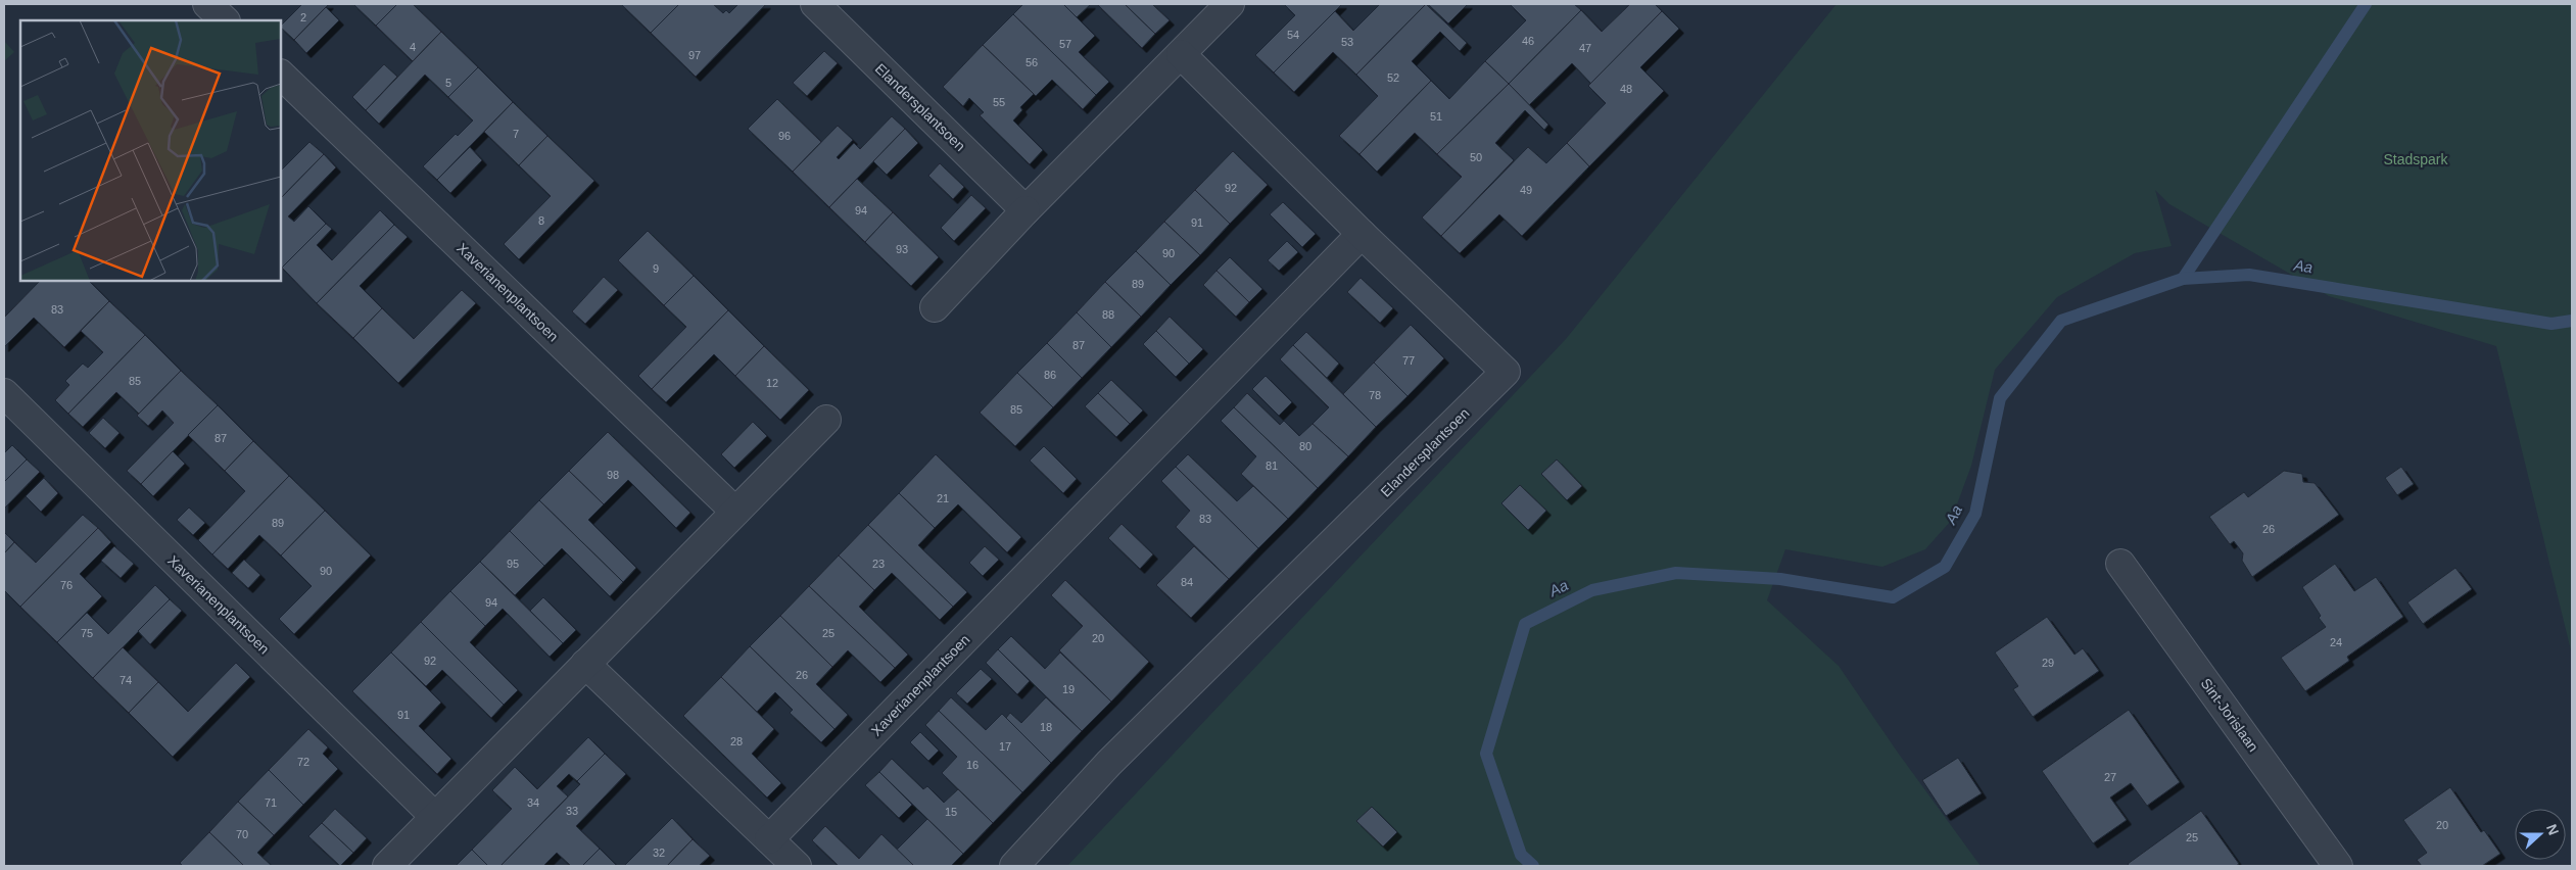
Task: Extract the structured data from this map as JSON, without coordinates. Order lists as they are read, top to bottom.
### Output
{
  "streets": {
    "street": ["Elandersplantsoen", "Xaverianenplantsoen", "Sint-Jorislaan"]
  },
  "crossings": [
    ["Elandersplantsoen", "Xaverianenplantsoen"]
  ],
  "water": ["Aa"],
  "parks": ["Stadspark"],
  "house_numbers": [
    "2",
    "54",
    "46",
    "53",
    "57",
    "4",
    "47",
    "97",
    "56",
    "52",
    "5",
    "48",
    "55",
    "51",
    "7",
    "96",
    "50",
    "92",
    "49",
    "94",
    "8",
    "91",
    "93",
    "90",
    "9",
    "89",
    "83",
    "88",
    "87",
    "77",
    "86",
    "85",
    "12",
    "78",
    "85",
    "87",
    "80",
    "81",
    "98",
    "21",
    "83",
    "89",
    "26",
    "95",
    "23",
    "90",
    "84",
    "76",
    "94",
    "75",
    "25",
    "20",
    "24",
    "92",
    "29",
    "26",
    "74",
    "19",
    "91",
    "18",
    "28",
    "17",
    "72",
    "16",
    "27",
    "71",
    "34",
    "33",
    "15",
    "20",
    "70",
    "25",
    "32"
  ],
  "north": "right"
}
